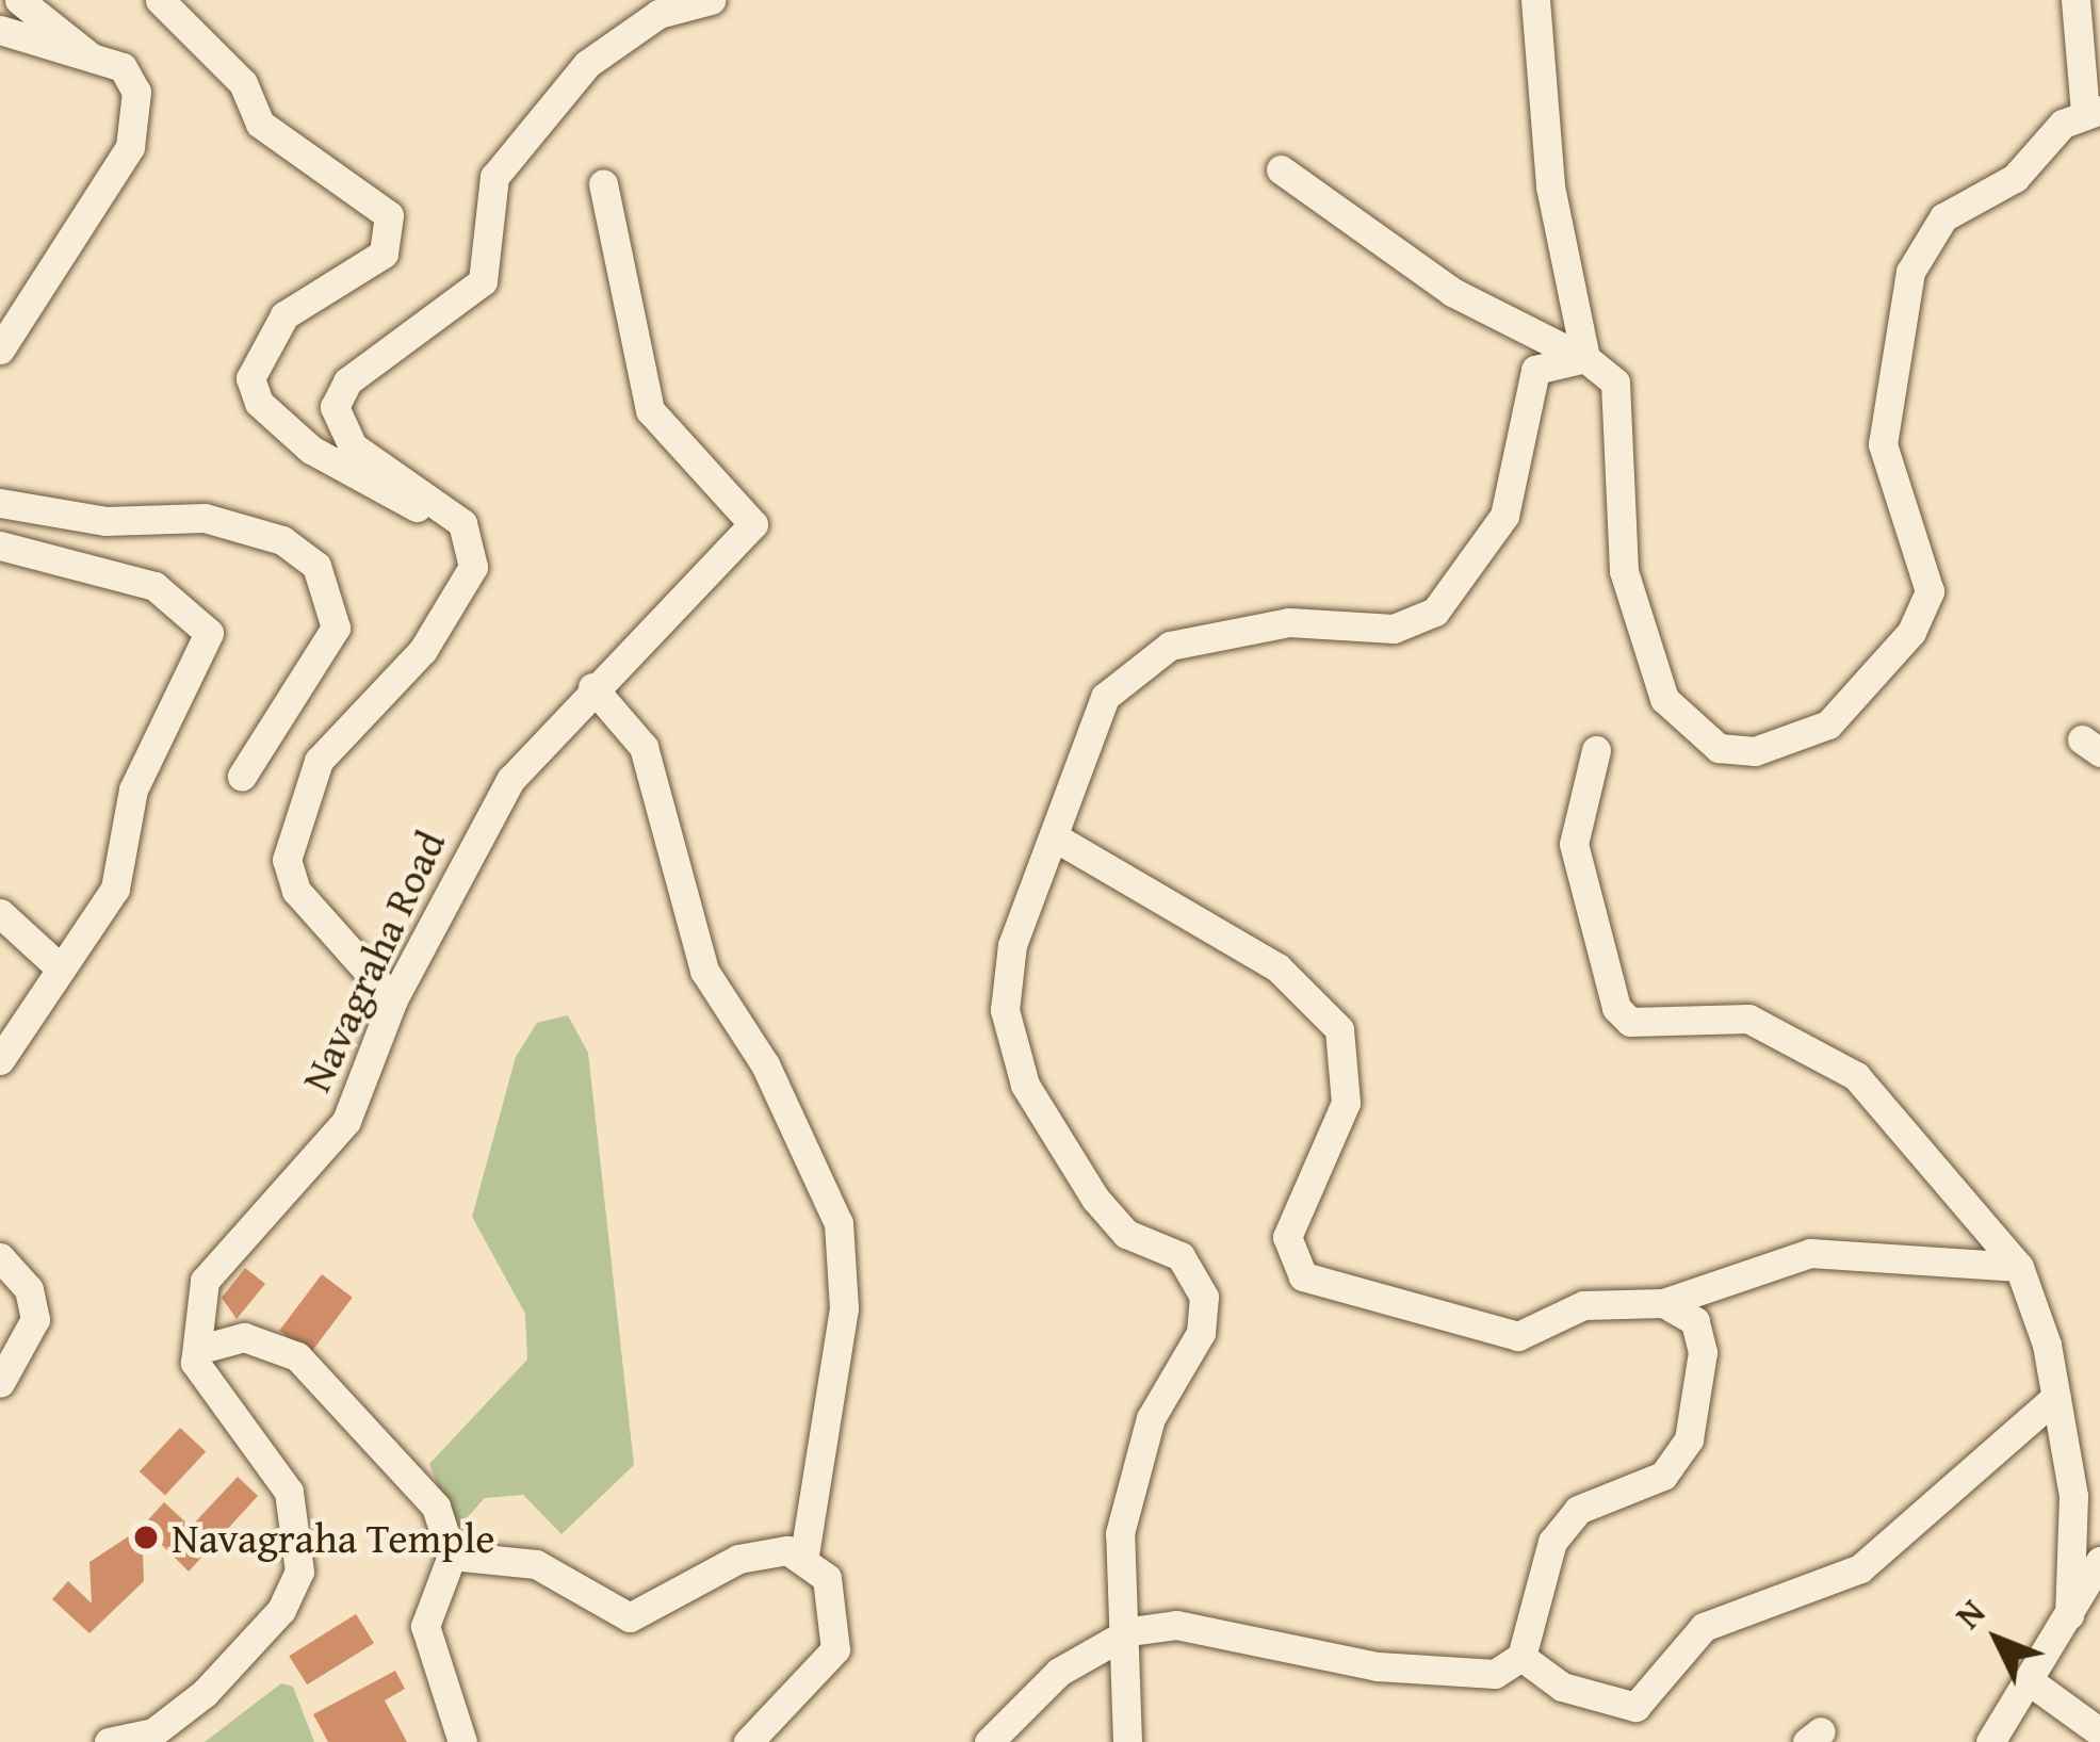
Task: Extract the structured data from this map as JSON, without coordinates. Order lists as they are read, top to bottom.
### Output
{
  "streets": {
    "street": ["Navagraha Road"]
  },
  "places": ["Navagraha Temple"],
  "north": "top left"
}
